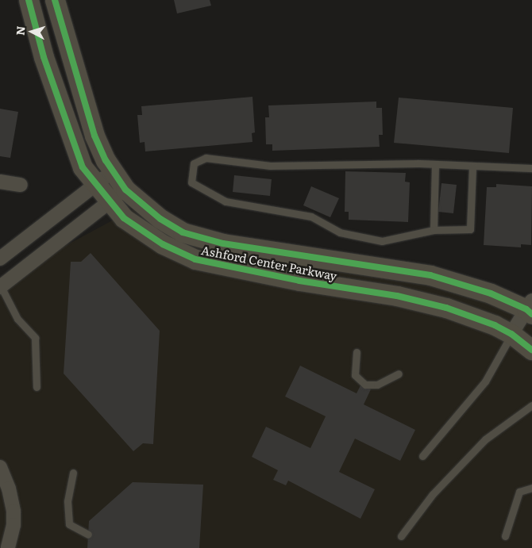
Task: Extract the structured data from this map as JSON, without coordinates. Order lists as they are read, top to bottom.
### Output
{
  "streets": {
    "street": ["Ashford Center Parkway"]
  },
  "north": "left"
}
